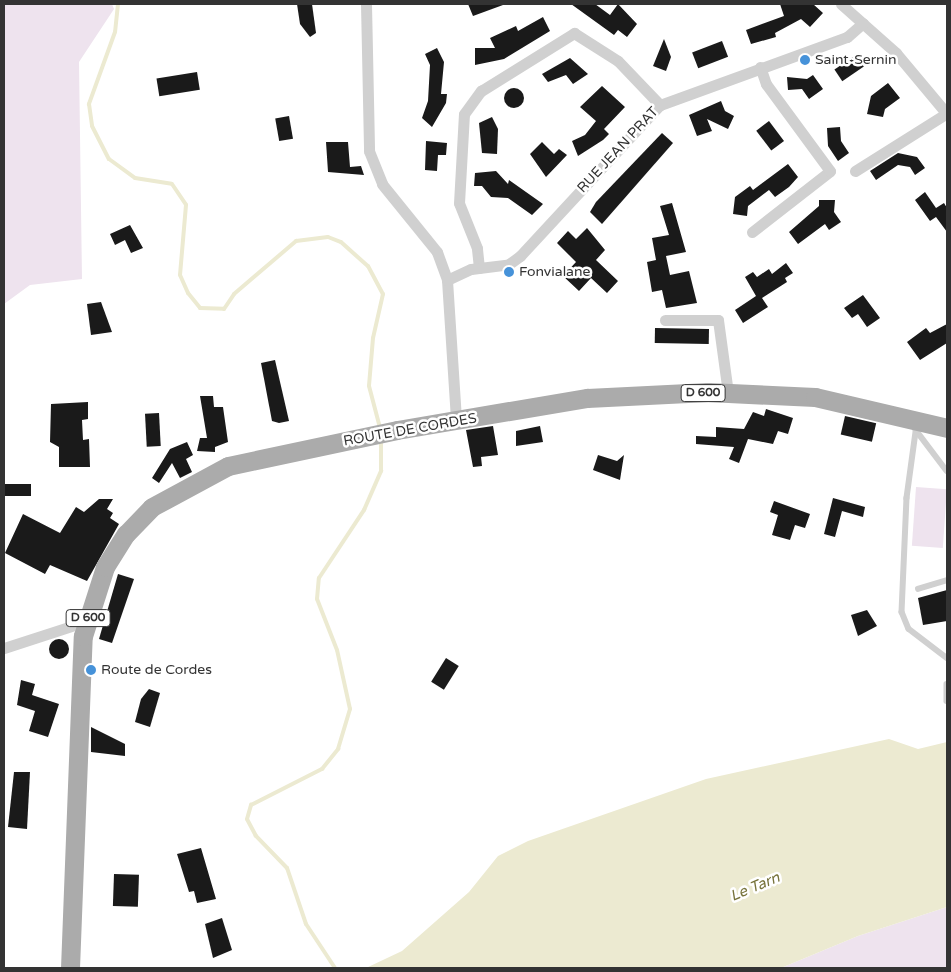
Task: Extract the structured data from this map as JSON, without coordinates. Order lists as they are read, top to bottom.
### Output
{
  "streets": {
    "main road": ["D 600", "ROUTE DE CORDES"],
    "street": ["RUE JEAN PRAT"]
  },
  "water": ["Le Tarn"],
  "places": ["Saint-Sernin", "Fonvialane", "Route de Cordes"]
}
